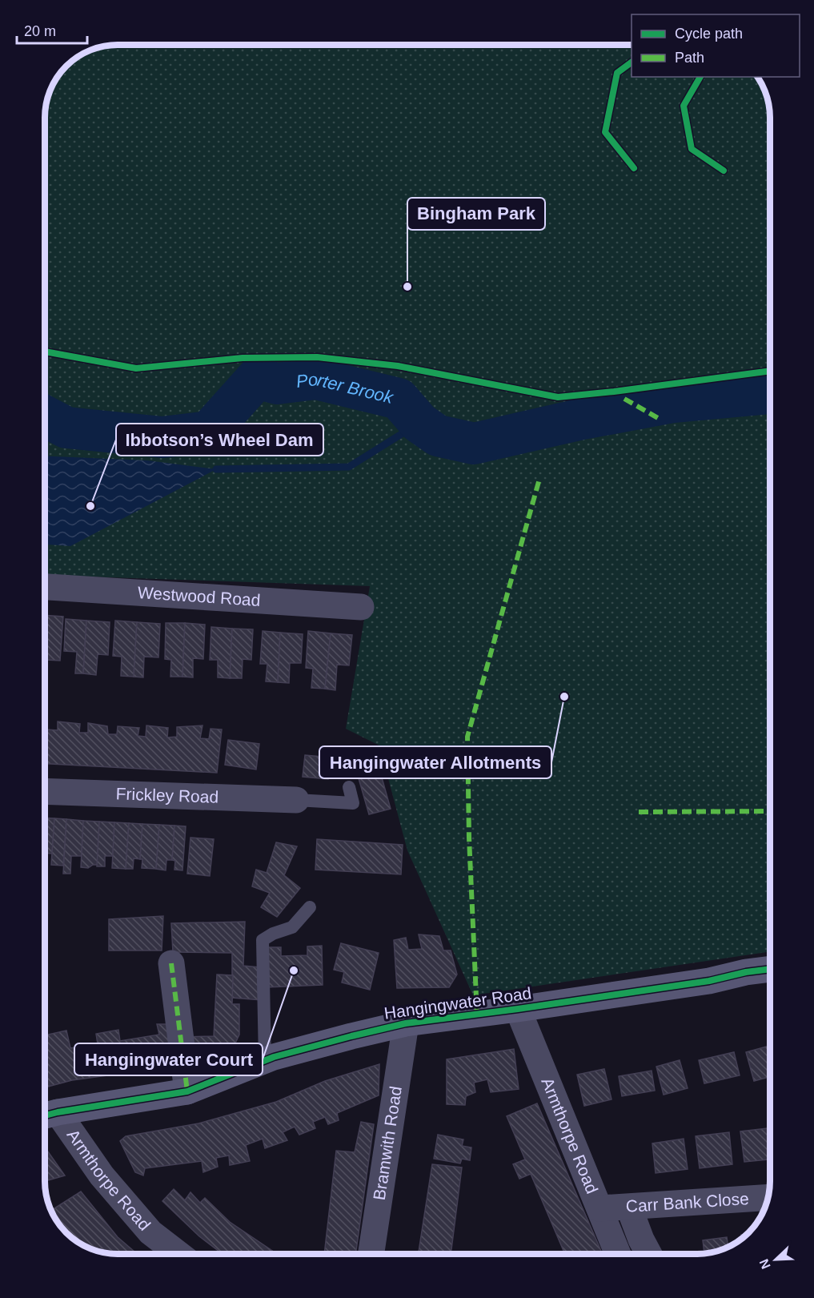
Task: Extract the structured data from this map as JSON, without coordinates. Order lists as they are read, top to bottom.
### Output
{
  "streets": {
    "street": [
      "Westwood Road",
      "Frickley Road",
      "Hangingwater Road",
      "Armthorpe Road",
      "Bramwith Road",
      "Carr Bank Close"
    ]
  },
  "crossings": [
    ["Hangingwater Road", "Armthorpe Road"],
    ["Hangingwater Road", "Bramwith Road"],
    ["Armthorpe Road", "Carr Bank Close"]
  ],
  "water": ["Porter Brook"],
  "places": [
    "Bingham Park",
    "Ibbotson’s Wheel Dam",
    "Hangingwater Allotments",
    "Hangingwater Court"
  ],
  "legend": ["Cycle path", "Path"],
  "scale_bar": "20 m",
  "north": "bottom left"
}
